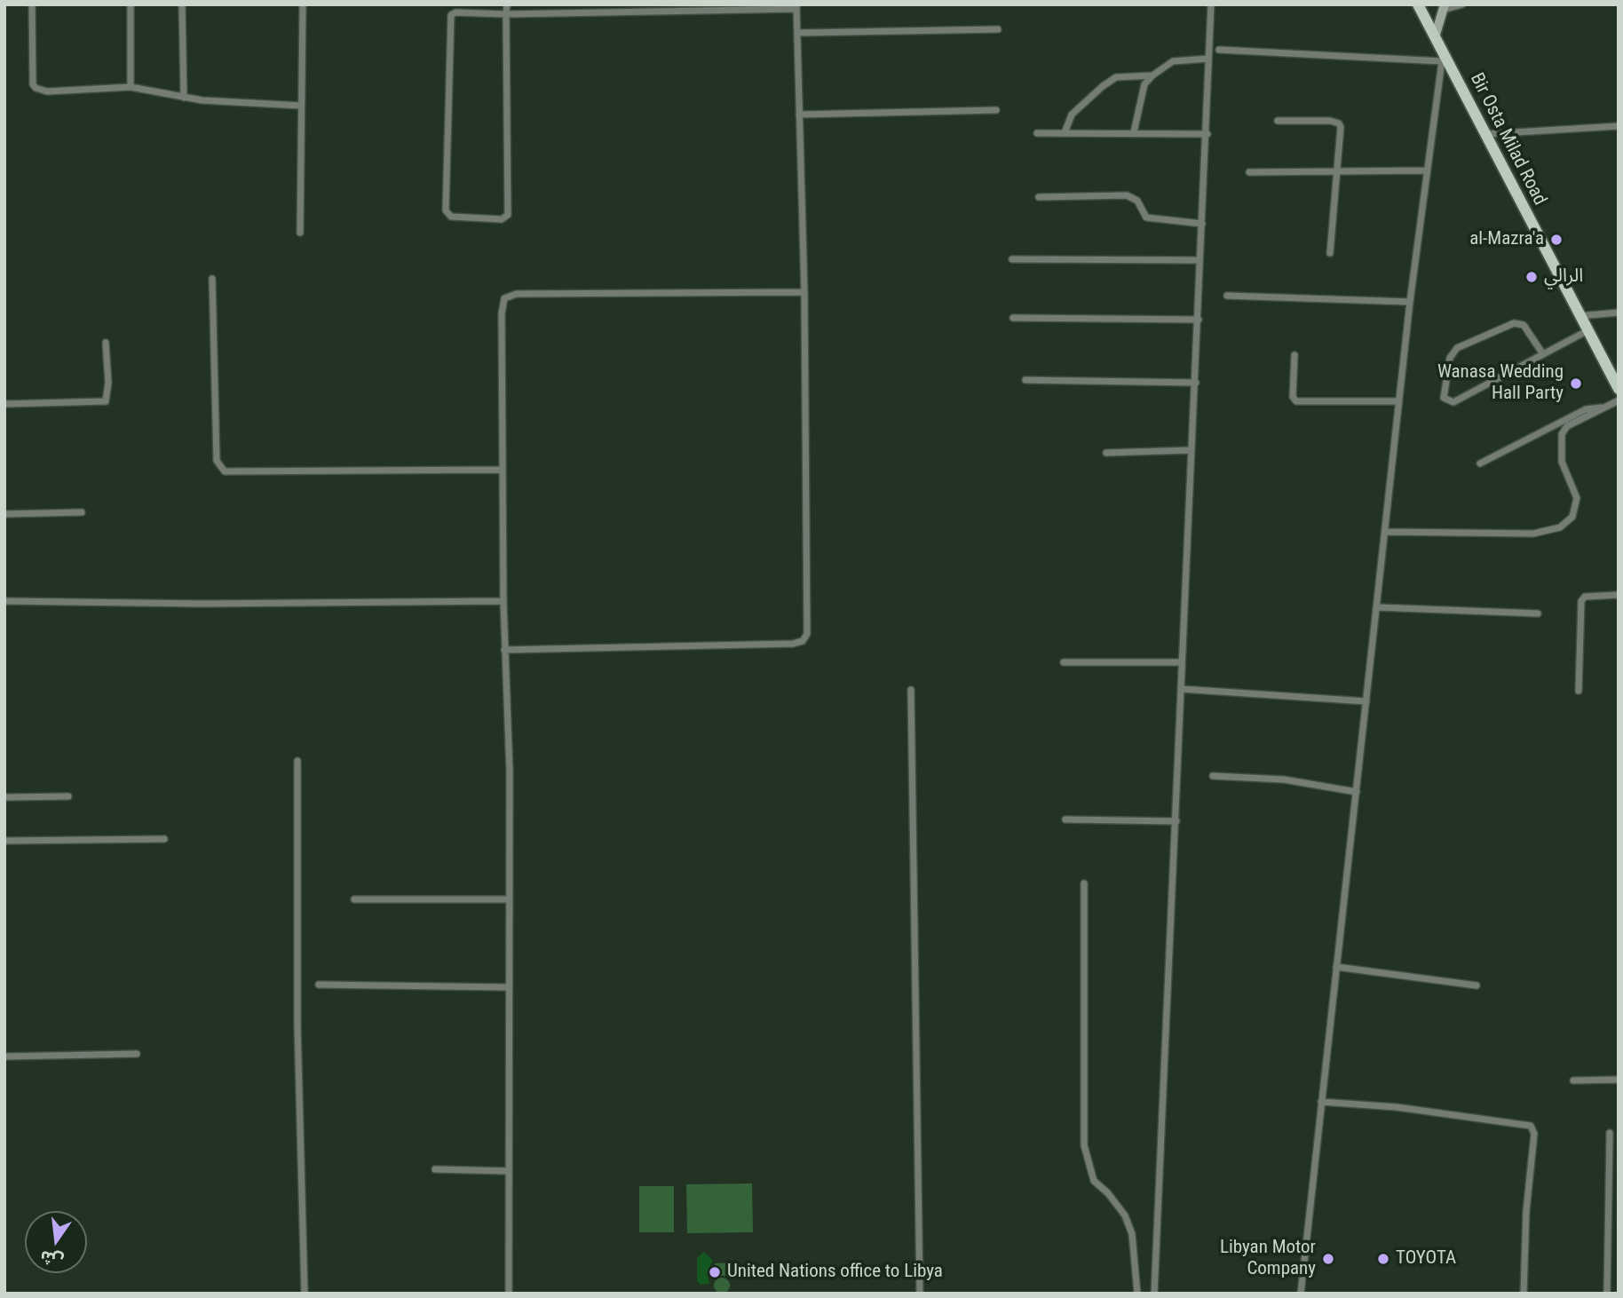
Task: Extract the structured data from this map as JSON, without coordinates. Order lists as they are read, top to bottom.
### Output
{
  "streets": {
    "main road": ["Bir Osta Milad Road"]
  },
  "places": [
    "al-Mazra'a",
    "الرالي",
    "Wanasa Wedding Hall Party",
    "Libyan Motor Company",
    "TOYOTA",
    "United Nations office to Libya"
  ],
  "north": "bottom"
}
